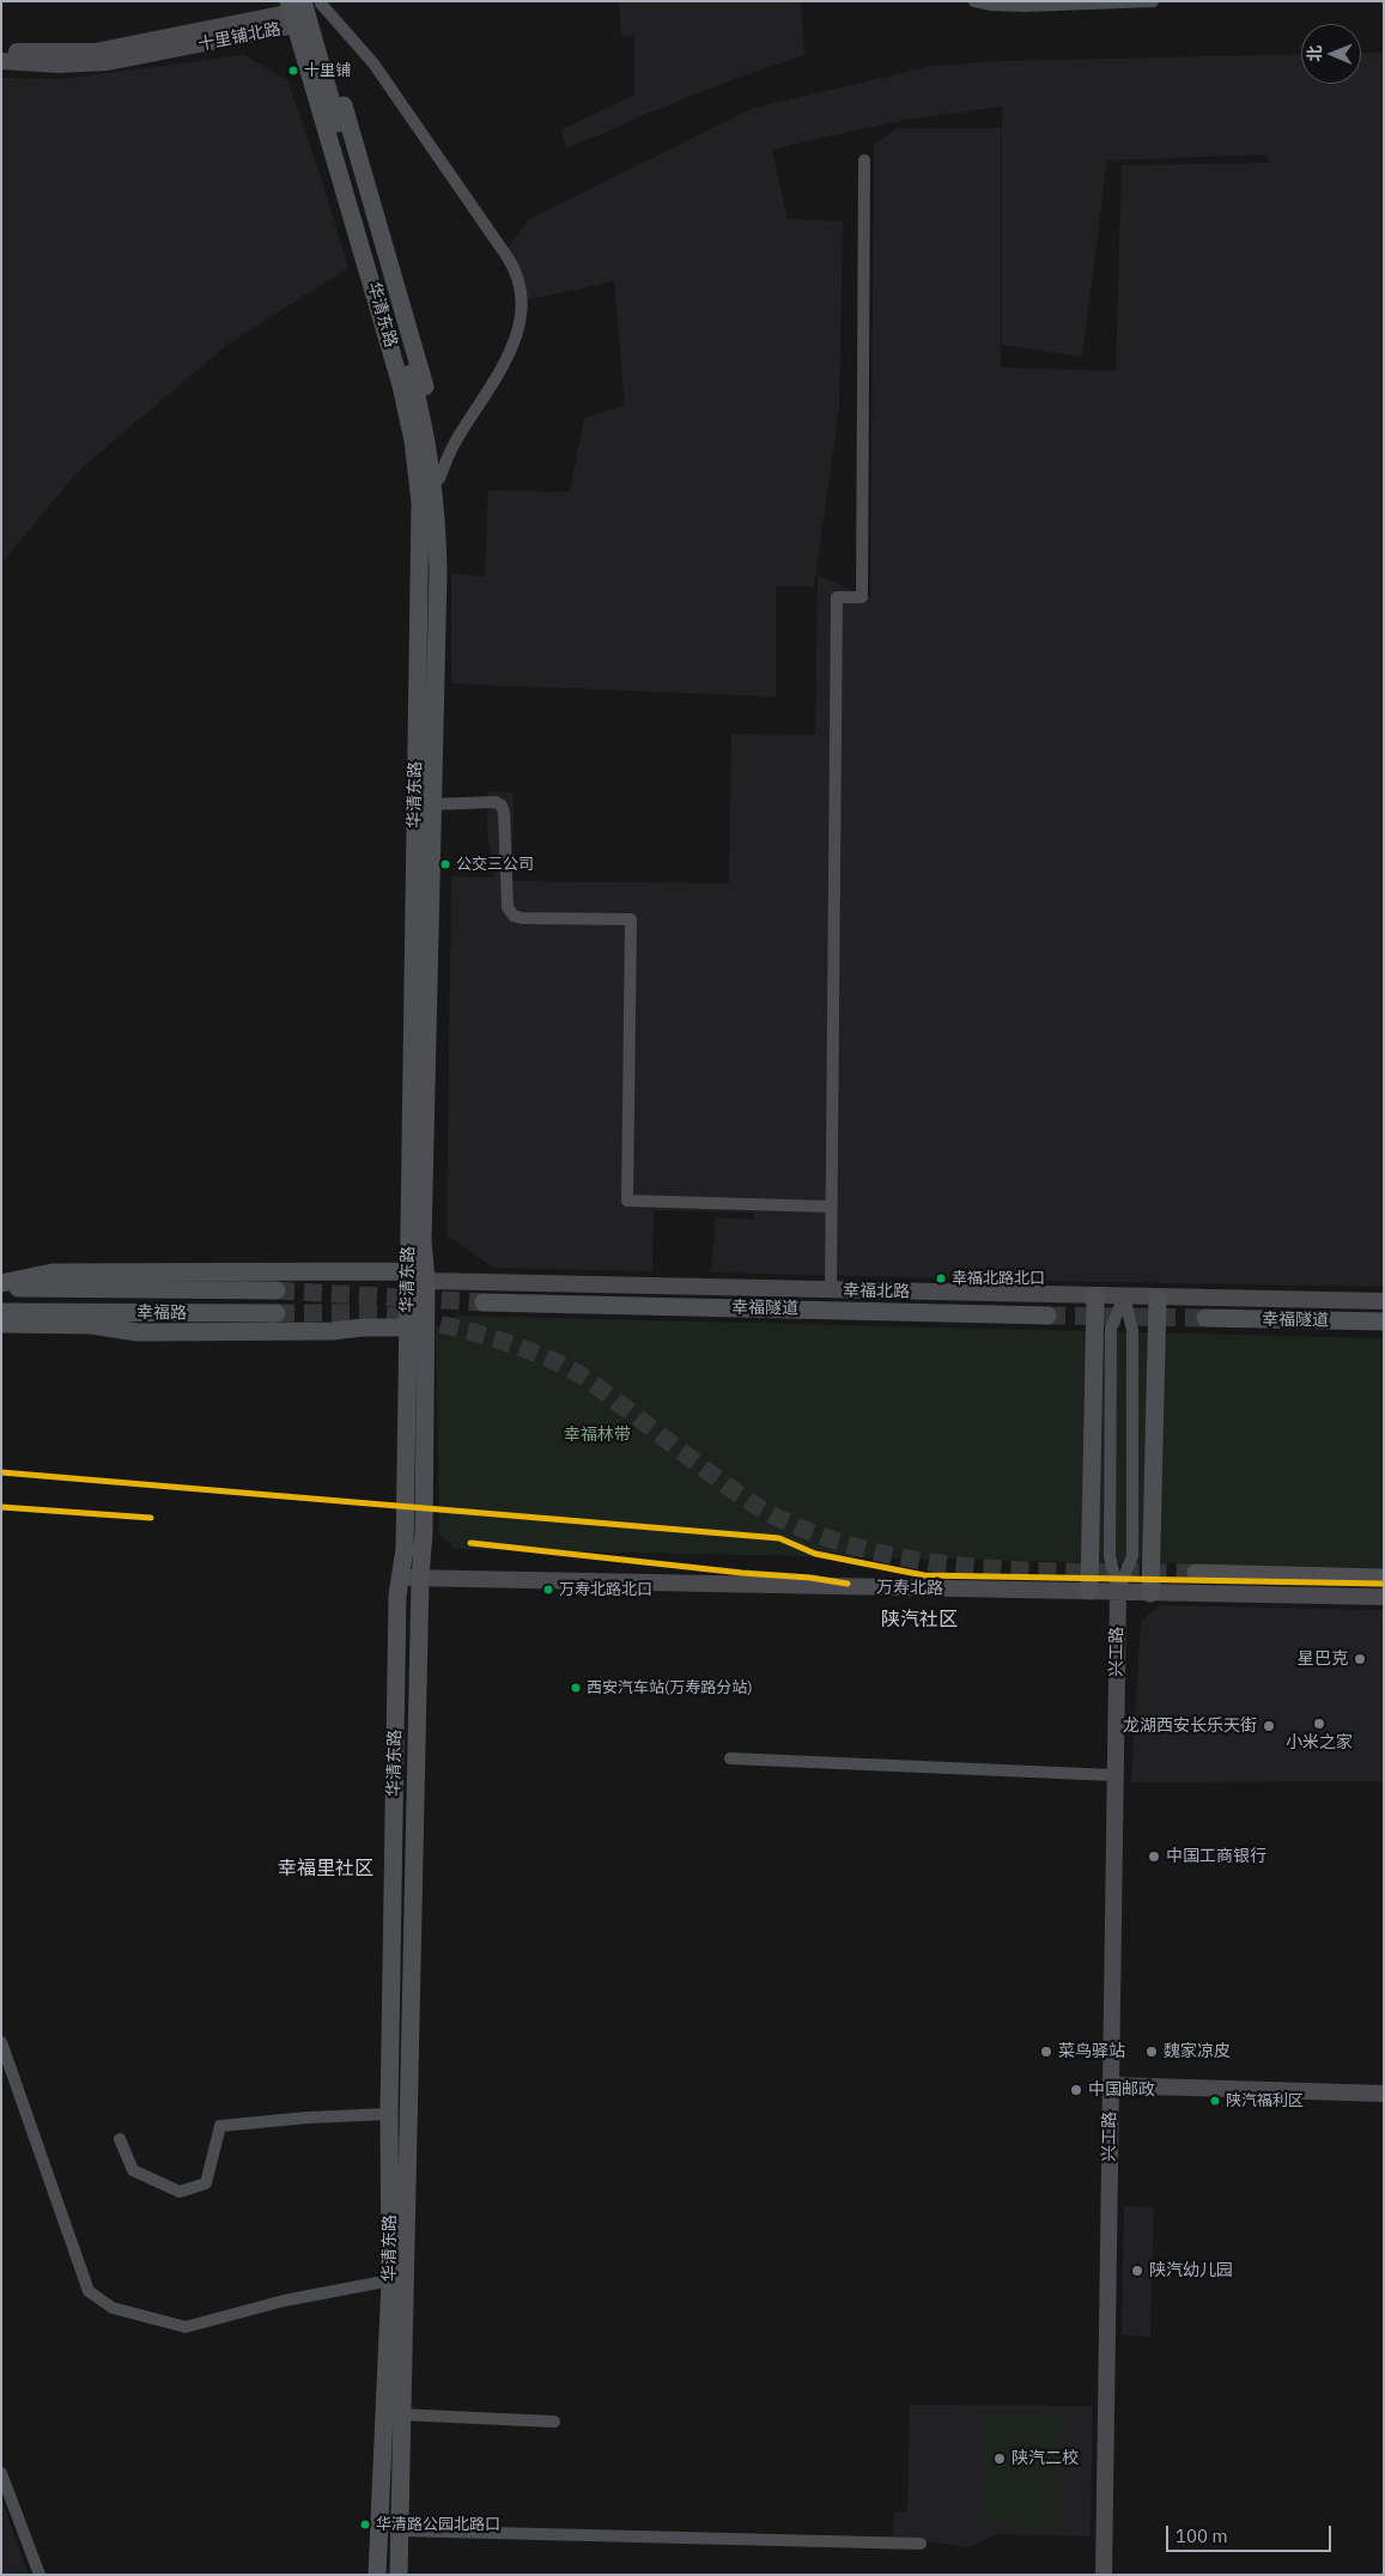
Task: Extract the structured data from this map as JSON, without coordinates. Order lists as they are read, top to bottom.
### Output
{
  "streets": {
    "main road": [
      "十里铺北路",
      "华清东路",
      "幸福北路",
      "幸福隧道",
      "幸福路",
      "万寿北路",
      "兴工路"
    ]
  },
  "crossings": [
    ["十里铺北路", "华清东路"],
    ["华清东路", "幸福北路"],
    ["华清东路", "万寿北路"],
    ["幸福北路", "兴工路"],
    ["万寿北路", "兴工路"]
  ],
  "districts": ["陕汽社区", "幸福里社区"],
  "parks": ["幸福林带"],
  "places": [
    "十里铺",
    "公交三公司",
    "幸福北路北口",
    "万寿北路北口",
    "星巴克",
    "西安汽车站(万寿路分站)",
    "小米之家",
    "龙湖西安长乐天街",
    "中国工商银行",
    "菜鸟驿站",
    "魏家凉皮",
    "中国邮政",
    "陕汽福利区",
    "陕汽幼儿园",
    "陕汽二校",
    "华清路公园北路口"
  ],
  "scale_bar": "100 m",
  "north": "left"
}
